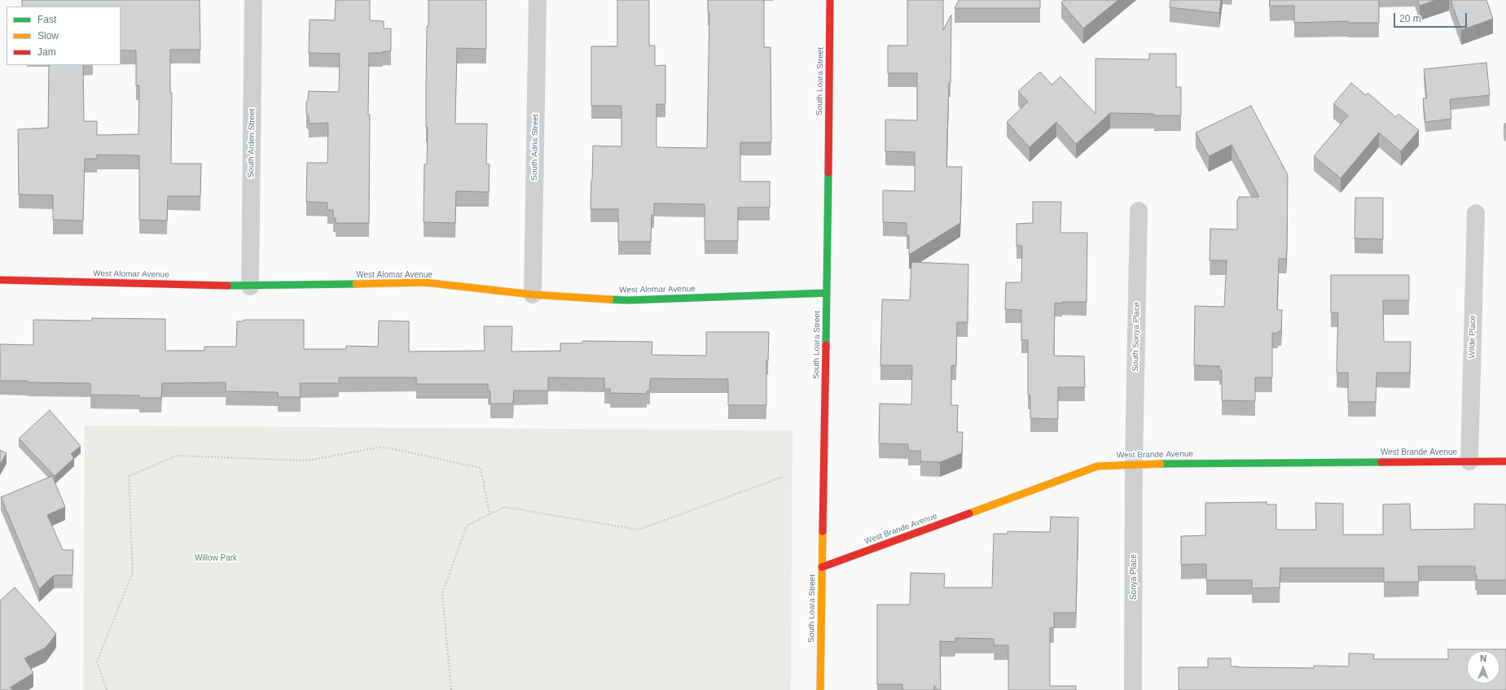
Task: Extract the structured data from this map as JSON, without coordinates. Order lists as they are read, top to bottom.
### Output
{
  "streets": {
    "street": [
      "South Loara Street",
      "South Arden Street",
      "South Adria Street",
      "West Alomar Avenue",
      "South Sonya Place",
      "Wilde Place",
      "West Brande Avenue",
      "Sonya Place"
    ]
  },
  "crossings": [
    ["South Loara Street", "West Alomar Avenue"],
    ["South Loara Street", "West Brande Avenue"],
    ["South Arden Street", "West Alomar Avenue"],
    ["South Adria Street", "West Alomar Avenue"],
    ["South Sonya Place", "West Brande Avenue"],
    ["South Sonya Place", "Sonya Place"],
    ["Wilde Place", "West Brande Avenue"],
    ["West Brande Avenue", "Sonya Place"]
  ],
  "parks": ["Willow Park"],
  "legend": ["Fast", "Slow", "Jam"],
  "scale_bar": "20 m",
  "north": "top"
}
